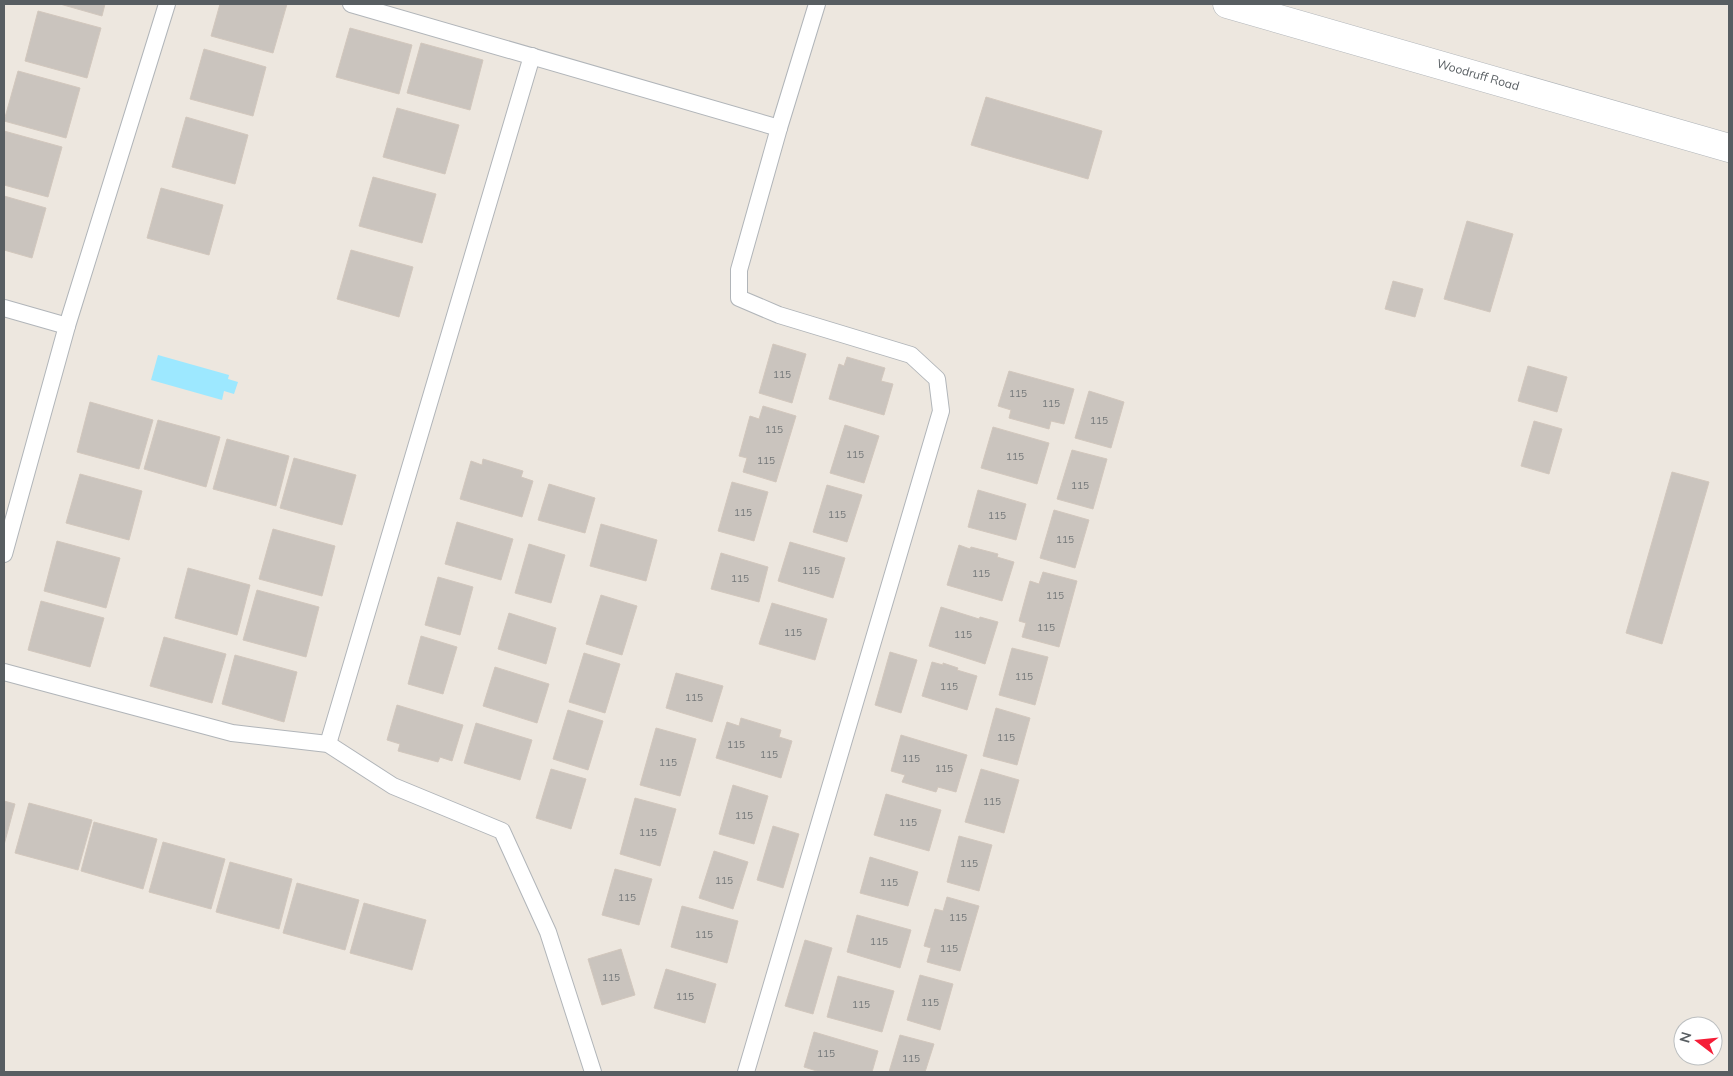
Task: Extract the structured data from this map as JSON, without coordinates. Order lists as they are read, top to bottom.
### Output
{
  "streets": {
    "street": ["Woodruff Road"]
  },
  "house_numbers": [
    "115",
    "115",
    "115",
    "115",
    "115",
    "115",
    "115",
    "115",
    "115",
    "115",
    "115",
    "115",
    "115",
    "115",
    "115",
    "115",
    "115",
    "115",
    "115",
    "115",
    "115",
    "115",
    "115",
    "115",
    "115",
    "115",
    "115",
    "115",
    "115",
    "115",
    "115",
    "115",
    "115",
    "115",
    "115",
    "115",
    "115",
    "115",
    "115",
    "115",
    "115",
    "115",
    "115",
    "115",
    "115",
    "115",
    "115"
  ],
  "north": "left"
}
